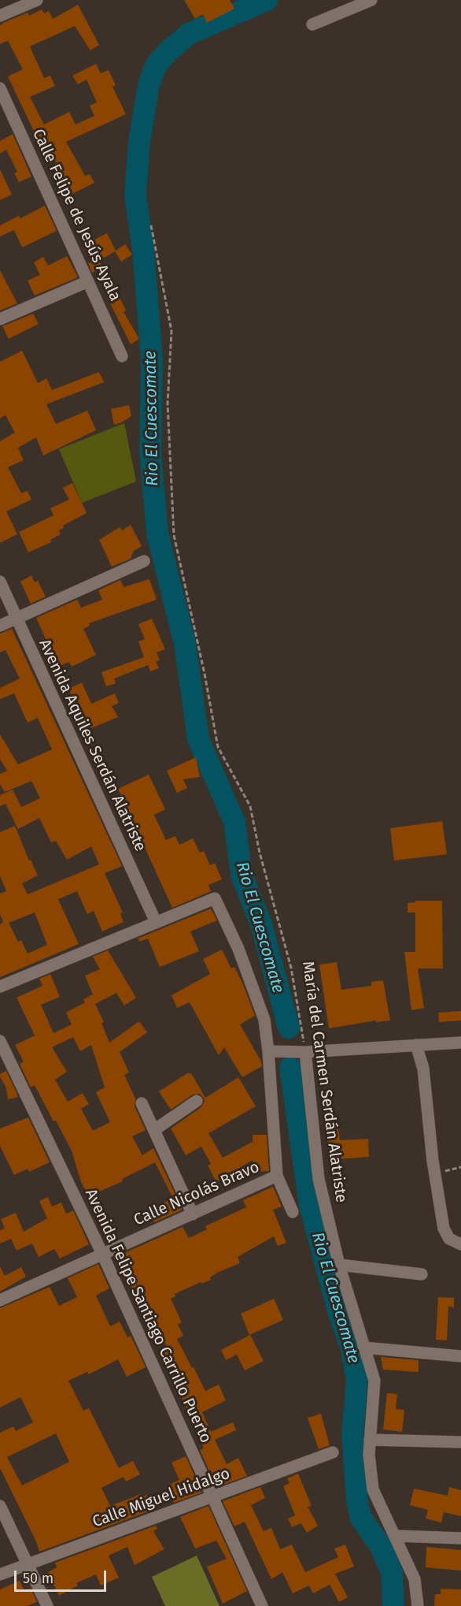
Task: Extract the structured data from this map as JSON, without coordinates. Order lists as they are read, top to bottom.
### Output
{
  "streets": {
    "street": [
      "Calle Felipe de Jesús Ayala",
      "Avenida Aquiles Serdán Alatriste",
      "María del Carmen Serdán Alatriste",
      "Calle Nicolás Bravo",
      "Avenida Felipe Santiago Carrillo Puerto",
      "Calle Miguel Hidalgo"
    ]
  },
  "crossings": [
    ["Calle Nicolás Bravo", "Avenida Felipe Santiago Carrillo Puerto"],
    ["Avenida Felipe Santiago Carrillo Puerto", "Calle Miguel Hidalgo"]
  ],
  "water": ["Rio El Cuescomate"],
  "scale_bar": "50 m"
}
